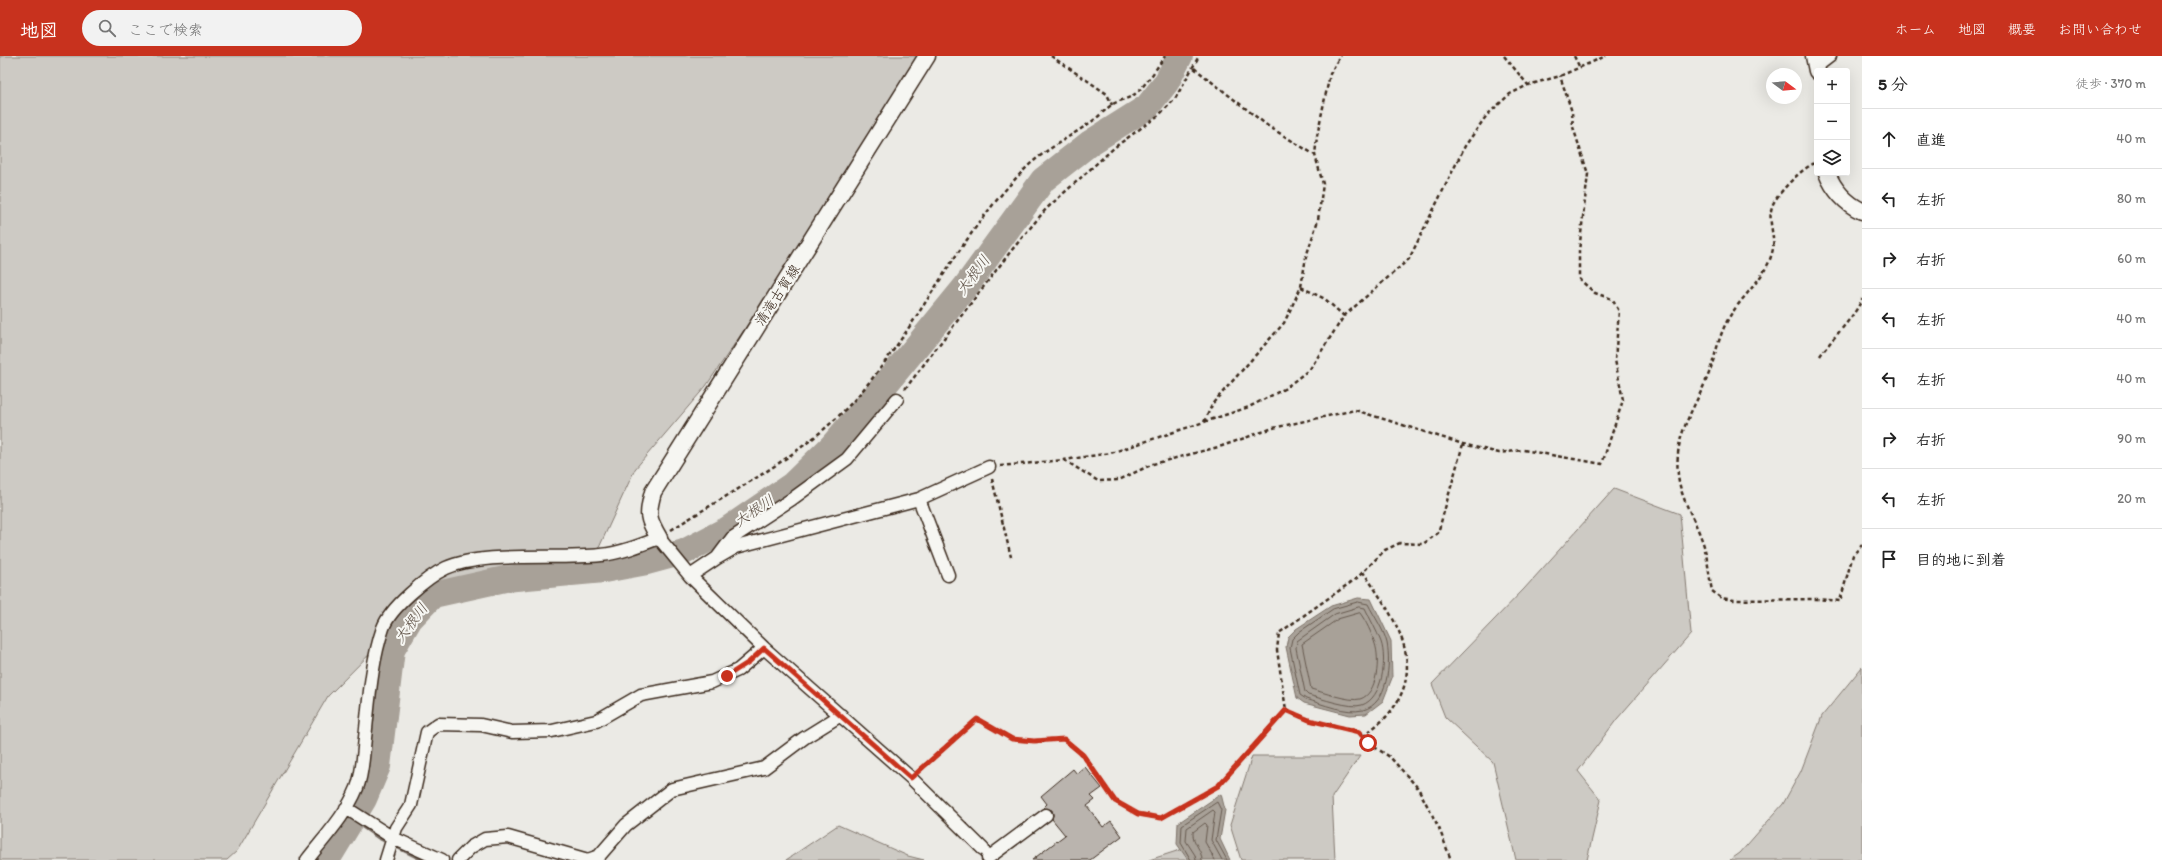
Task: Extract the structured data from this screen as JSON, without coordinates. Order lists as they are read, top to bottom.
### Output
{
  "streets": {
    "main road": ["清滝古賀線"]
  },
  "water": ["大根川"],
  "north": "right",
  "page": {
    "header": "地図",
    "search": "ここで検索",
    "nav": [
      "ホーム",
      "地図",
      "概要",
      "お問い合わせ"
    ],
    "heading": ["5 分", "徒歩 · 370 m"],
    "map_buttons": ["+", "−"],
    "list": [
      ["直進", "40 m"],
      ["左折", "80 m"],
      ["右折", "60 m"],
      ["左折", "40 m"],
      ["左折", "40 m"],
      ["右折", "90 m"],
      ["左折", "20 m"],
      "目的地に到着"
    ]
  }
}
